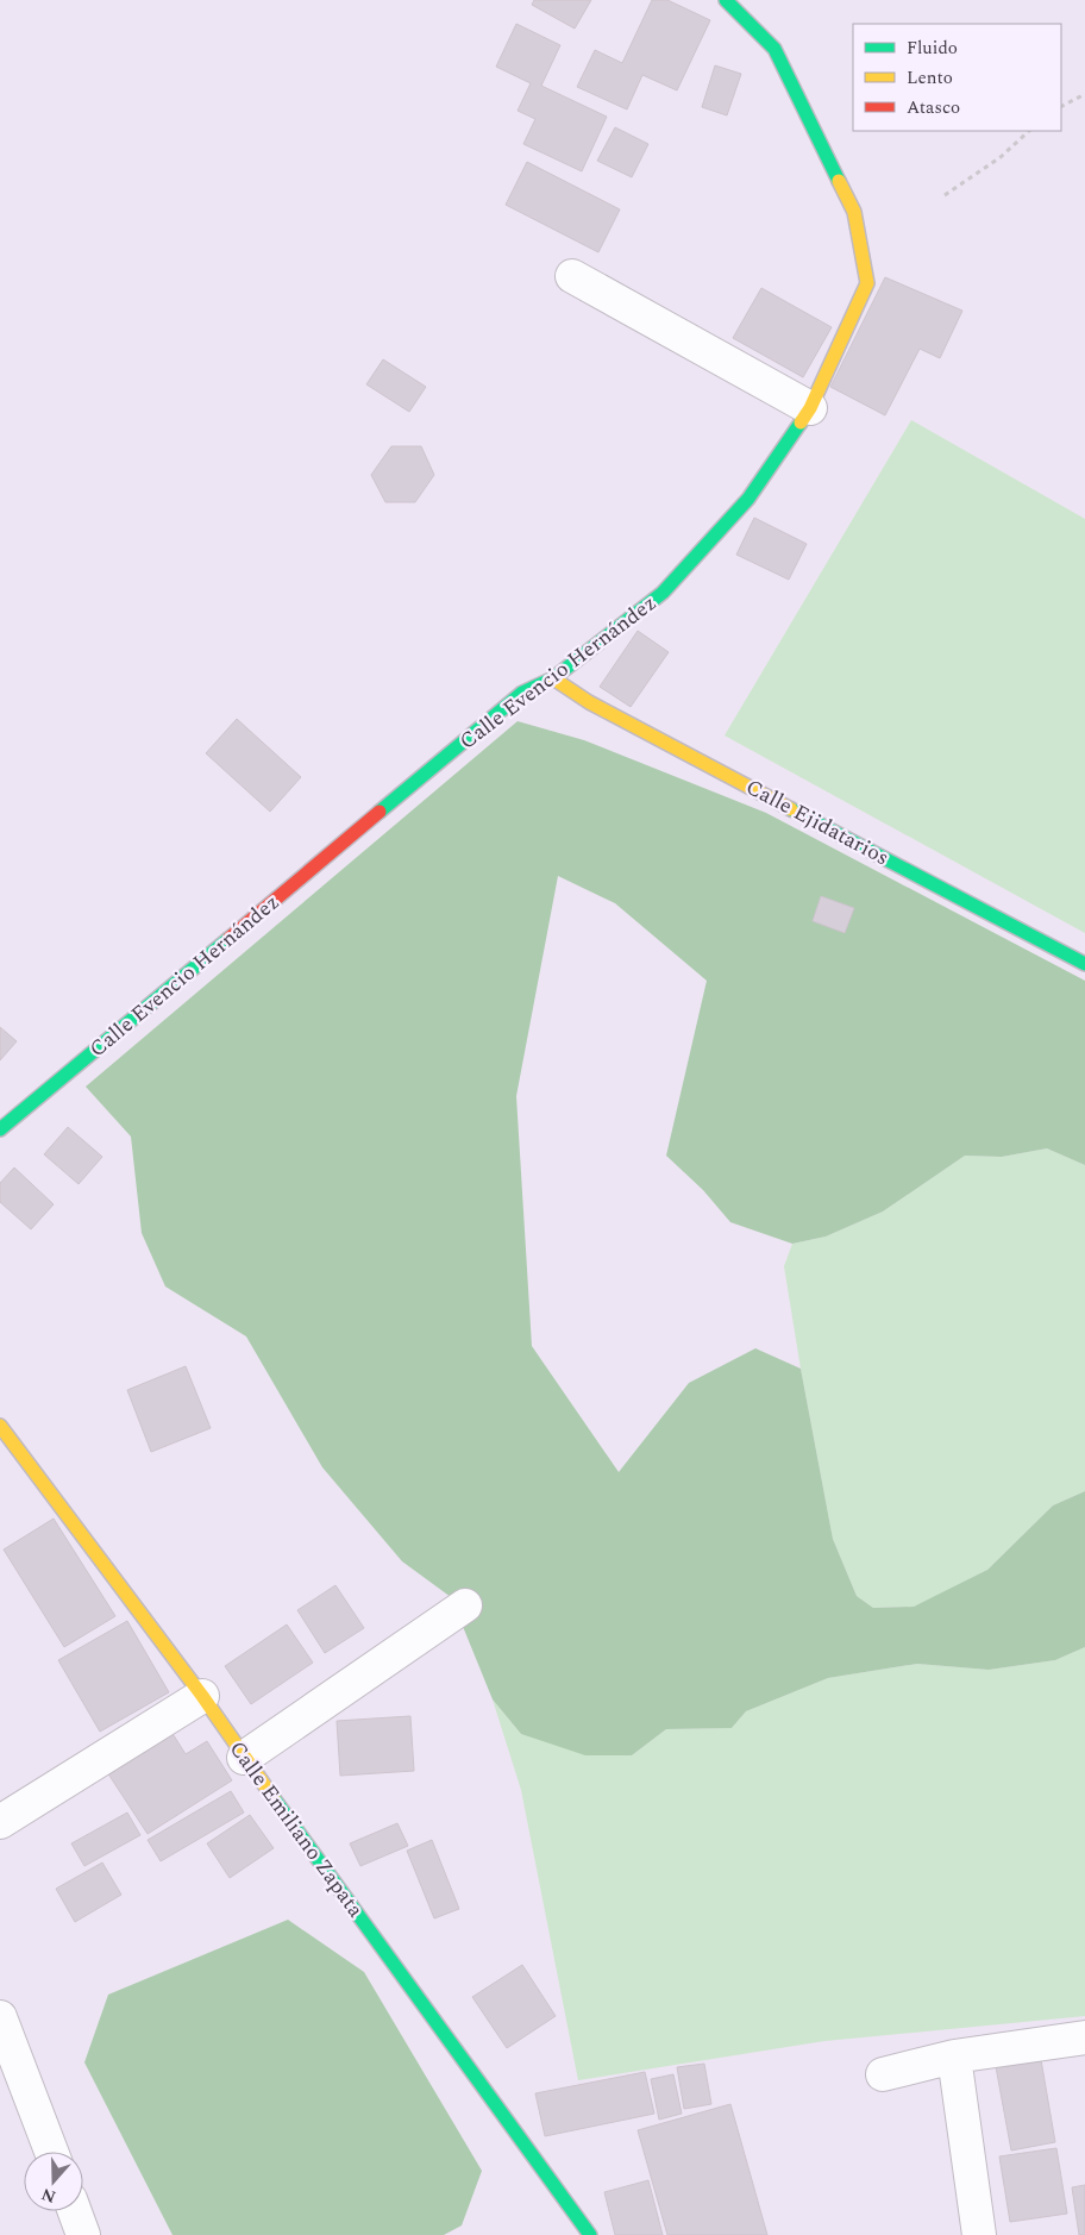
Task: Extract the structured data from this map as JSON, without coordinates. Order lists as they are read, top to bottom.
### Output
{
  "streets": {
    "street": ["Calle Evencio Hernández", "Calle Ejidatarios", "Calle Emiliano Zapata"]
  },
  "crossings": [
    ["Calle Evencio Hernández", "Calle Ejidatarios"]
  ],
  "legend": ["Fluido", "Lento", "Atasco"],
  "north": "bottom"
}
